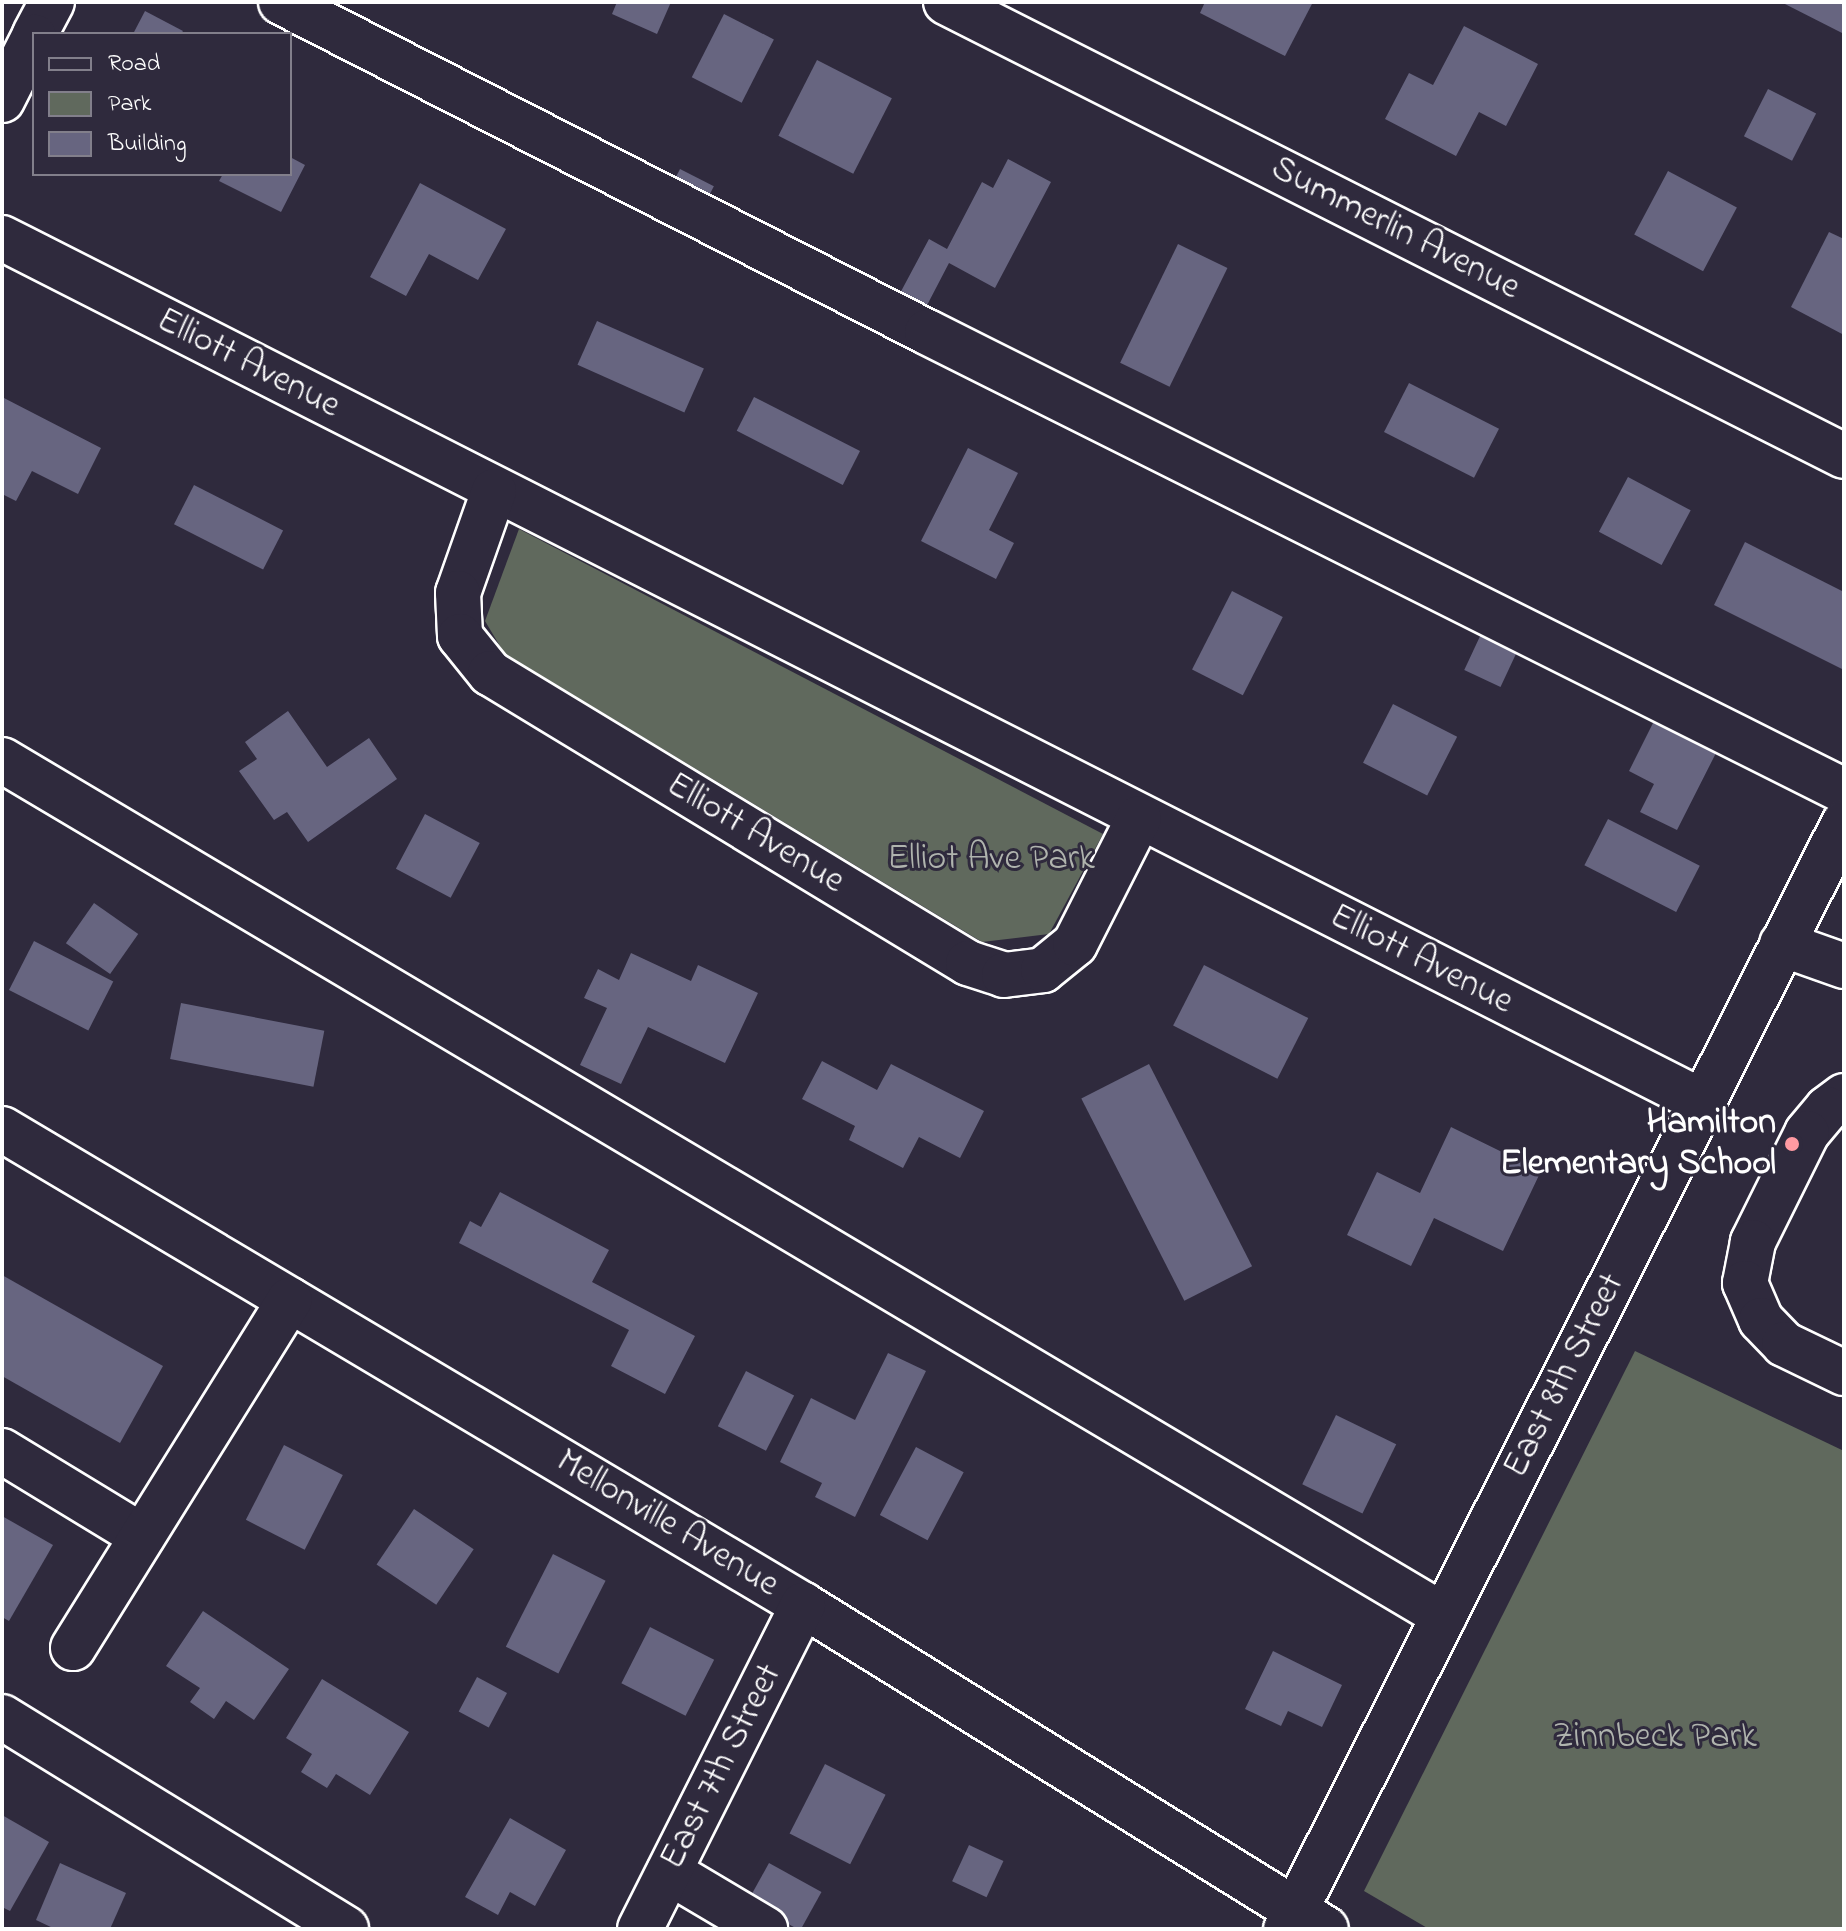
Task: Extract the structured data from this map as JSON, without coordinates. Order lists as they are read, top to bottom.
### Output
{
  "streets": {
    "street": [
      "Summerlin Avenue",
      "Elliott Avenue",
      "East 8th Street",
      "Mellonville Avenue",
      "East 7th Street"
    ]
  },
  "crossings": [
    ["Elliott Avenue", "East 8th Street"],
    ["East 8th Street", "Mellonville Avenue"],
    ["Mellonville Avenue", "East 7th Street"]
  ],
  "parks": ["Elliot Ave Park", "Zinnbeck Park"],
  "places": ["Hamilton Elementary School"],
  "legend": ["Road", "Park", "Building"]
}
